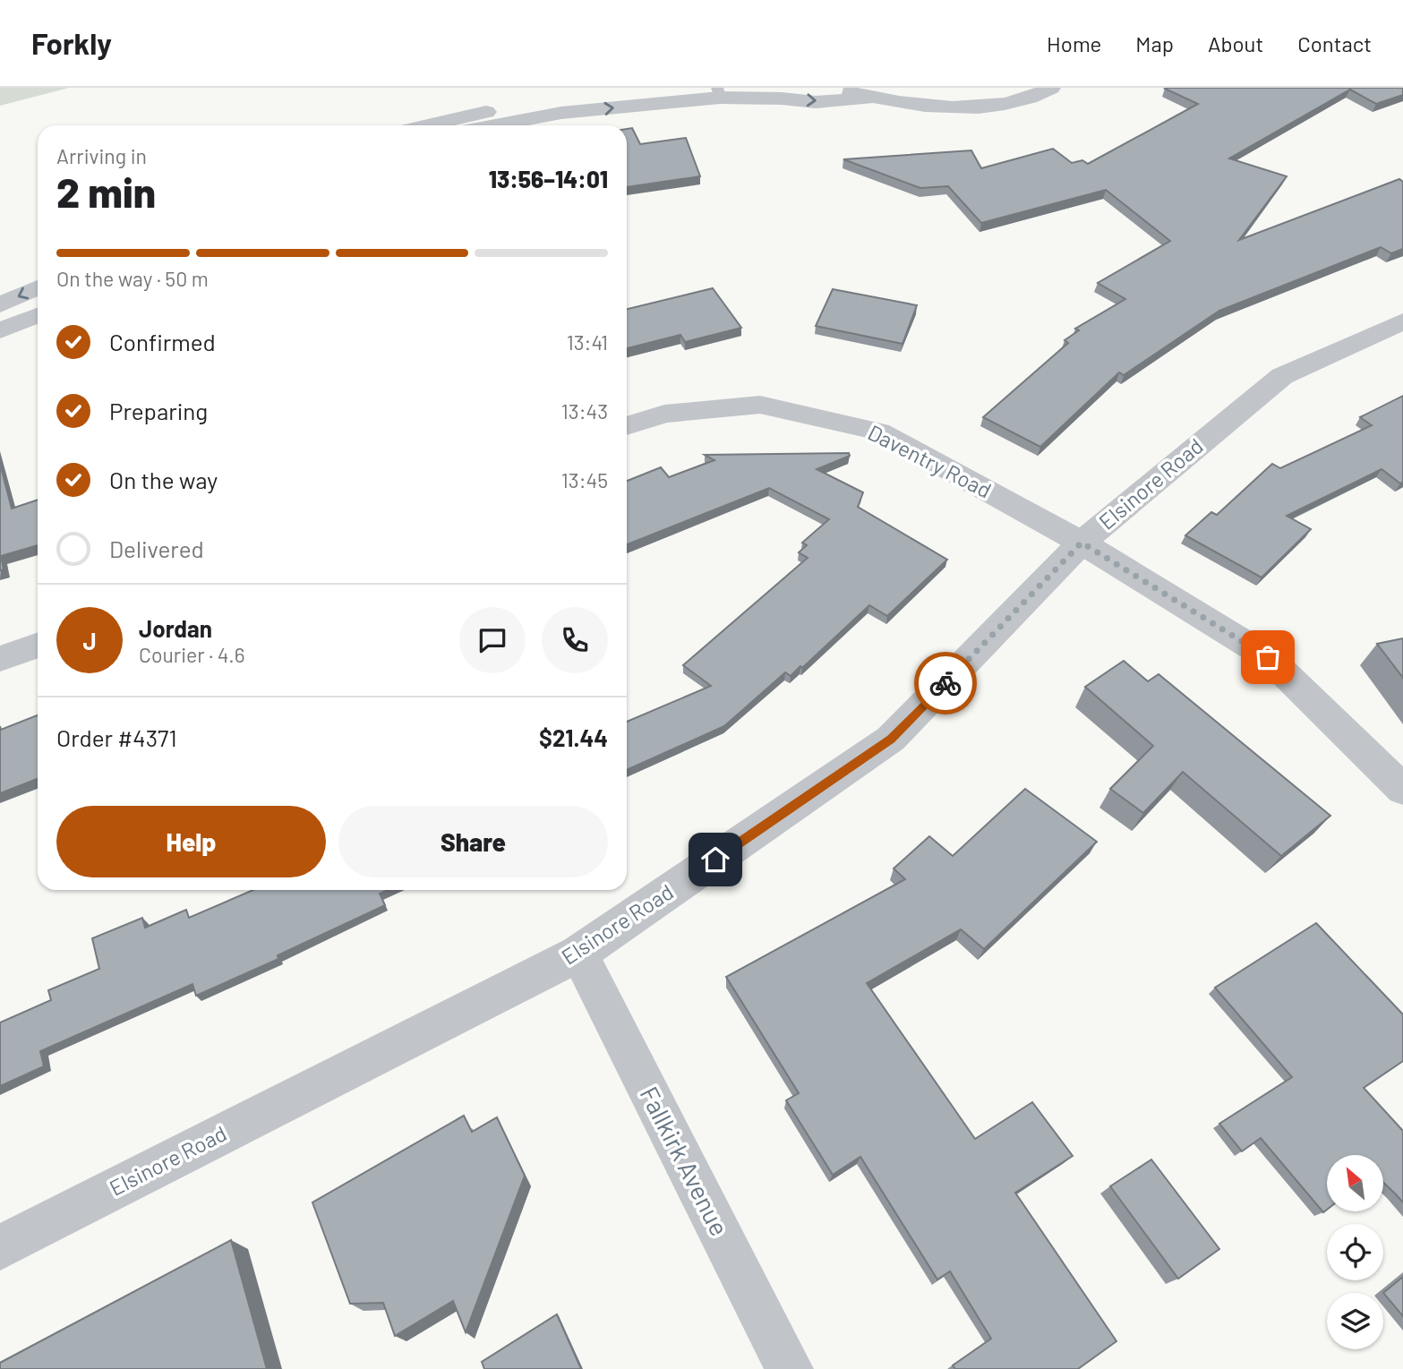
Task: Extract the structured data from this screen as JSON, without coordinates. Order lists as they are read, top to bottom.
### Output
{
  "streets": {
    "street": ["Daventry Road", "Elsinore Road", "Fallkirk Avenue"]
  },
  "crossings": [
    ["Daventry Road", "Elsinore Road"],
    ["Elsinore Road", "Fallkirk Avenue"]
  ],
  "north": "top left",
  "page": {
    "header": "Forkly",
    "nav": [
      "Home",
      "Map",
      "About",
      "Contact"
    ],
    "heading": ["2 min", "Arriving in", "13:56–14:01"],
    "panel": [
      "Jordan",
      "Courier · 4.6",
      "Order #4371",
      "$21.44"
    ],
    "bar": "On the way · 50 m",
    "list": [
      ["Confirmed", "13:41"],
      ["Preparing", "13:43"],
      ["On the way", "13:45"],
      "Delivered"
    ],
    "round": "J",
    "buttons": ["Help", "Share"]
  }
}
